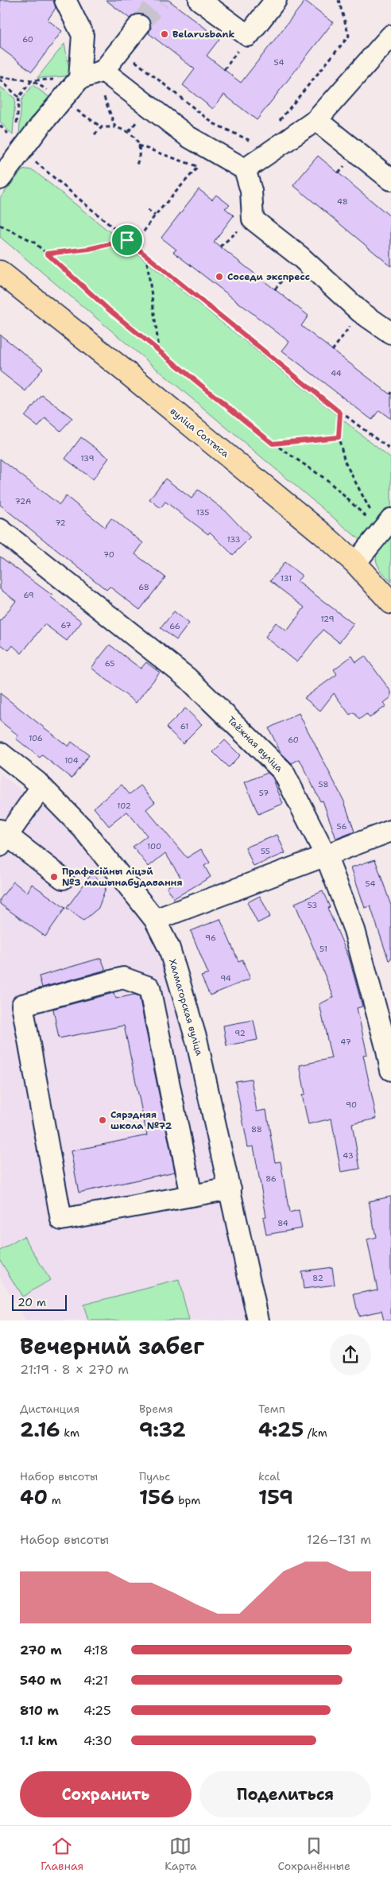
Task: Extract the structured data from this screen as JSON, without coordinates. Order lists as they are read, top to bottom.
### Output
{
  "streets": {
    "main road": ["вуліца Солтыса"],
    "street": ["Таёжная вуліца", "Халмагорская вуліца"]
  },
  "places": [
    "Belarusbank",
    "Соседи экспресс",
    "Прафесійны ліцэй №3 машынабудавання",
    "Сярэдняя школа №72"
  ],
  "house_numbers": [
    "60",
    "54",
    "48",
    "44",
    "139",
    "72А",
    "135",
    "72",
    "133",
    "70",
    "131",
    "68",
    "69",
    "129",
    "67",
    "66",
    "65",
    "61",
    "106",
    "60",
    "104",
    "58",
    "57",
    "102",
    "56",
    "100",
    "55",
    "54",
    "53",
    "96",
    "51",
    "94",
    "92",
    "47",
    "90",
    "88",
    "43",
    "86",
    "84",
    "82"
  ],
  "scale_bar": "20 m",
  "page": {
    "scale": "20 m",
    "heading": ["Вечерний забег", "21:19 · 8 × 270 m"],
    "stats": [
      ["Дистанция", "2.16 km"],
      ["Время", "9:32"],
      ["Темп", "4:25 /km"],
      ["Набор высоты", "40 m"],
      ["Пульс", "156 bpm"],
      ["kcal", "159"]
    ],
    "chart": ["Набор высоты", "126–131 m"],
    "list": [
      {
        "name": "270 m",
        "note": "4:18"
      },
      {
        "name": "540 m",
        "note": "4:21"
      },
      {
        "name": "810 m",
        "note": "4:25"
      },
      {
        "name": "1.1 km",
        "note": "4:30"
      }
    ],
    "buttons": ["Сохранить", "Поделиться"],
    "tabs": ["Главная", "Карта", "Сохранённые"]
  }
}
